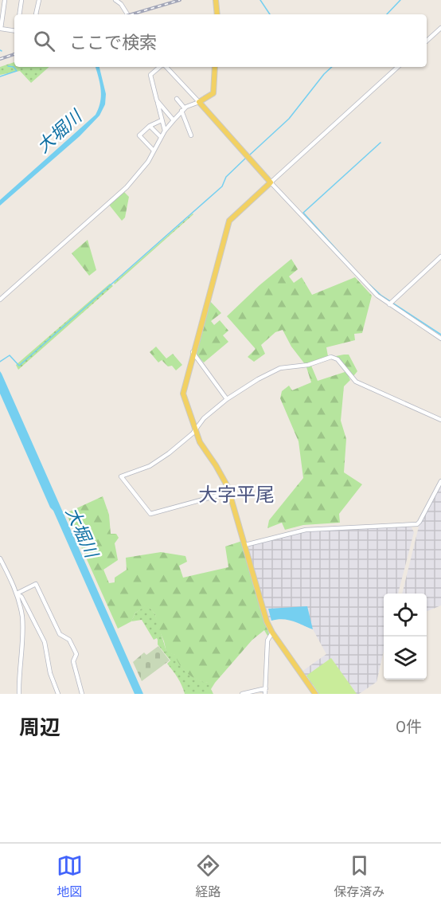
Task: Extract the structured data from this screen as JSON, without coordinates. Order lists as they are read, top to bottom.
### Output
{
  "districts": ["大字平尾"],
  "water": ["大堀川"],
  "page": {
    "search": "ここで検索",
    "heading": ["周辺", "0件"],
    "nav": ["地図", "経路", "保存済み"]
  }
}
